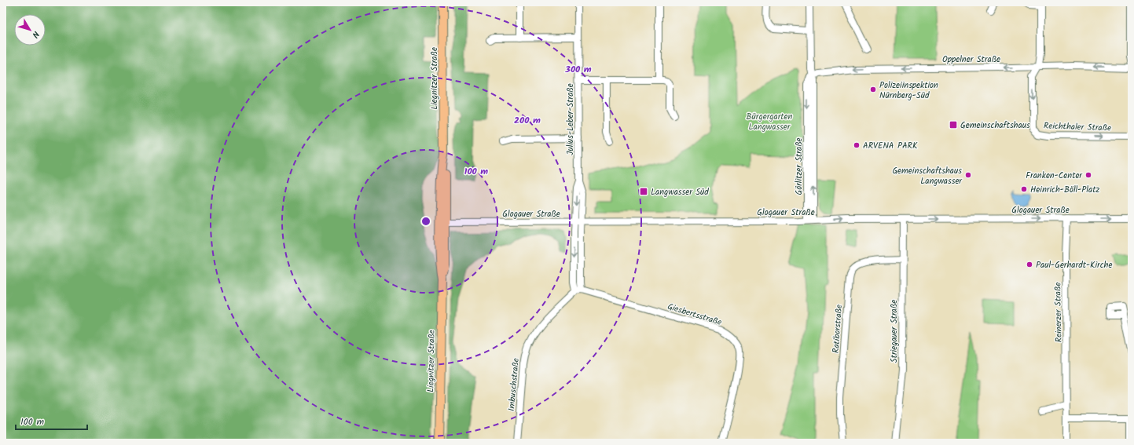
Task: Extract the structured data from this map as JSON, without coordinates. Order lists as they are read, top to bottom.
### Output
{
  "streets": {
    "main road": ["Liegnitzer Straße"],
    "street": [
      "Oppelner Straße",
      "Julius-Leber-Straße",
      "Reichthaler Straße",
      "Görlitzer Straße",
      "Glogauer Straße",
      "Reinerzer Straße",
      "Giesbertsstraße",
      "Ratiborstraße",
      "Striegauer Straße",
      "Imbuschstraße"
    ]
  },
  "crossings": [
    ["Oppelner Straße", "Reichthaler Straße"],
    ["Oppelner Straße", "Görlitzer Straße"],
    ["Liegnitzer Straße", "Glogauer Straße"],
    ["Julius-Leber-Straße", "Glogauer Straße"],
    ["Görlitzer Straße", "Glogauer Straße"],
    ["Glogauer Straße", "Reinerzer Straße"],
    ["Glogauer Straße", "Striegauer Straße"],
    ["Giesbertsstraße", "Imbuschstraße"],
    ["Ratiborstraße", "Striegauer Straße"]
  ],
  "one_way": ["Oppelner Straße", "Glogauer Straße"],
  "parks": ["Bürgergarten Langwasser"],
  "places": {
    "other": [
      "Polizeiinspektion Nürnberg-Süd",
      "ARVENA PARK",
      "Gemeinschaftshaus Langwasser",
      "Franken-Center",
      "Heinrich-Böll-Platz",
      "Paul-Gerhardt-Kirche"
    ],
    "transit": ["Gemeinschaftshaus", "Langwasser Süd"]
  },
  "scale_bar": "100 m",
  "north": "bottom right",
  "rings": ["300 m", "200 m", "100 m"]
}
